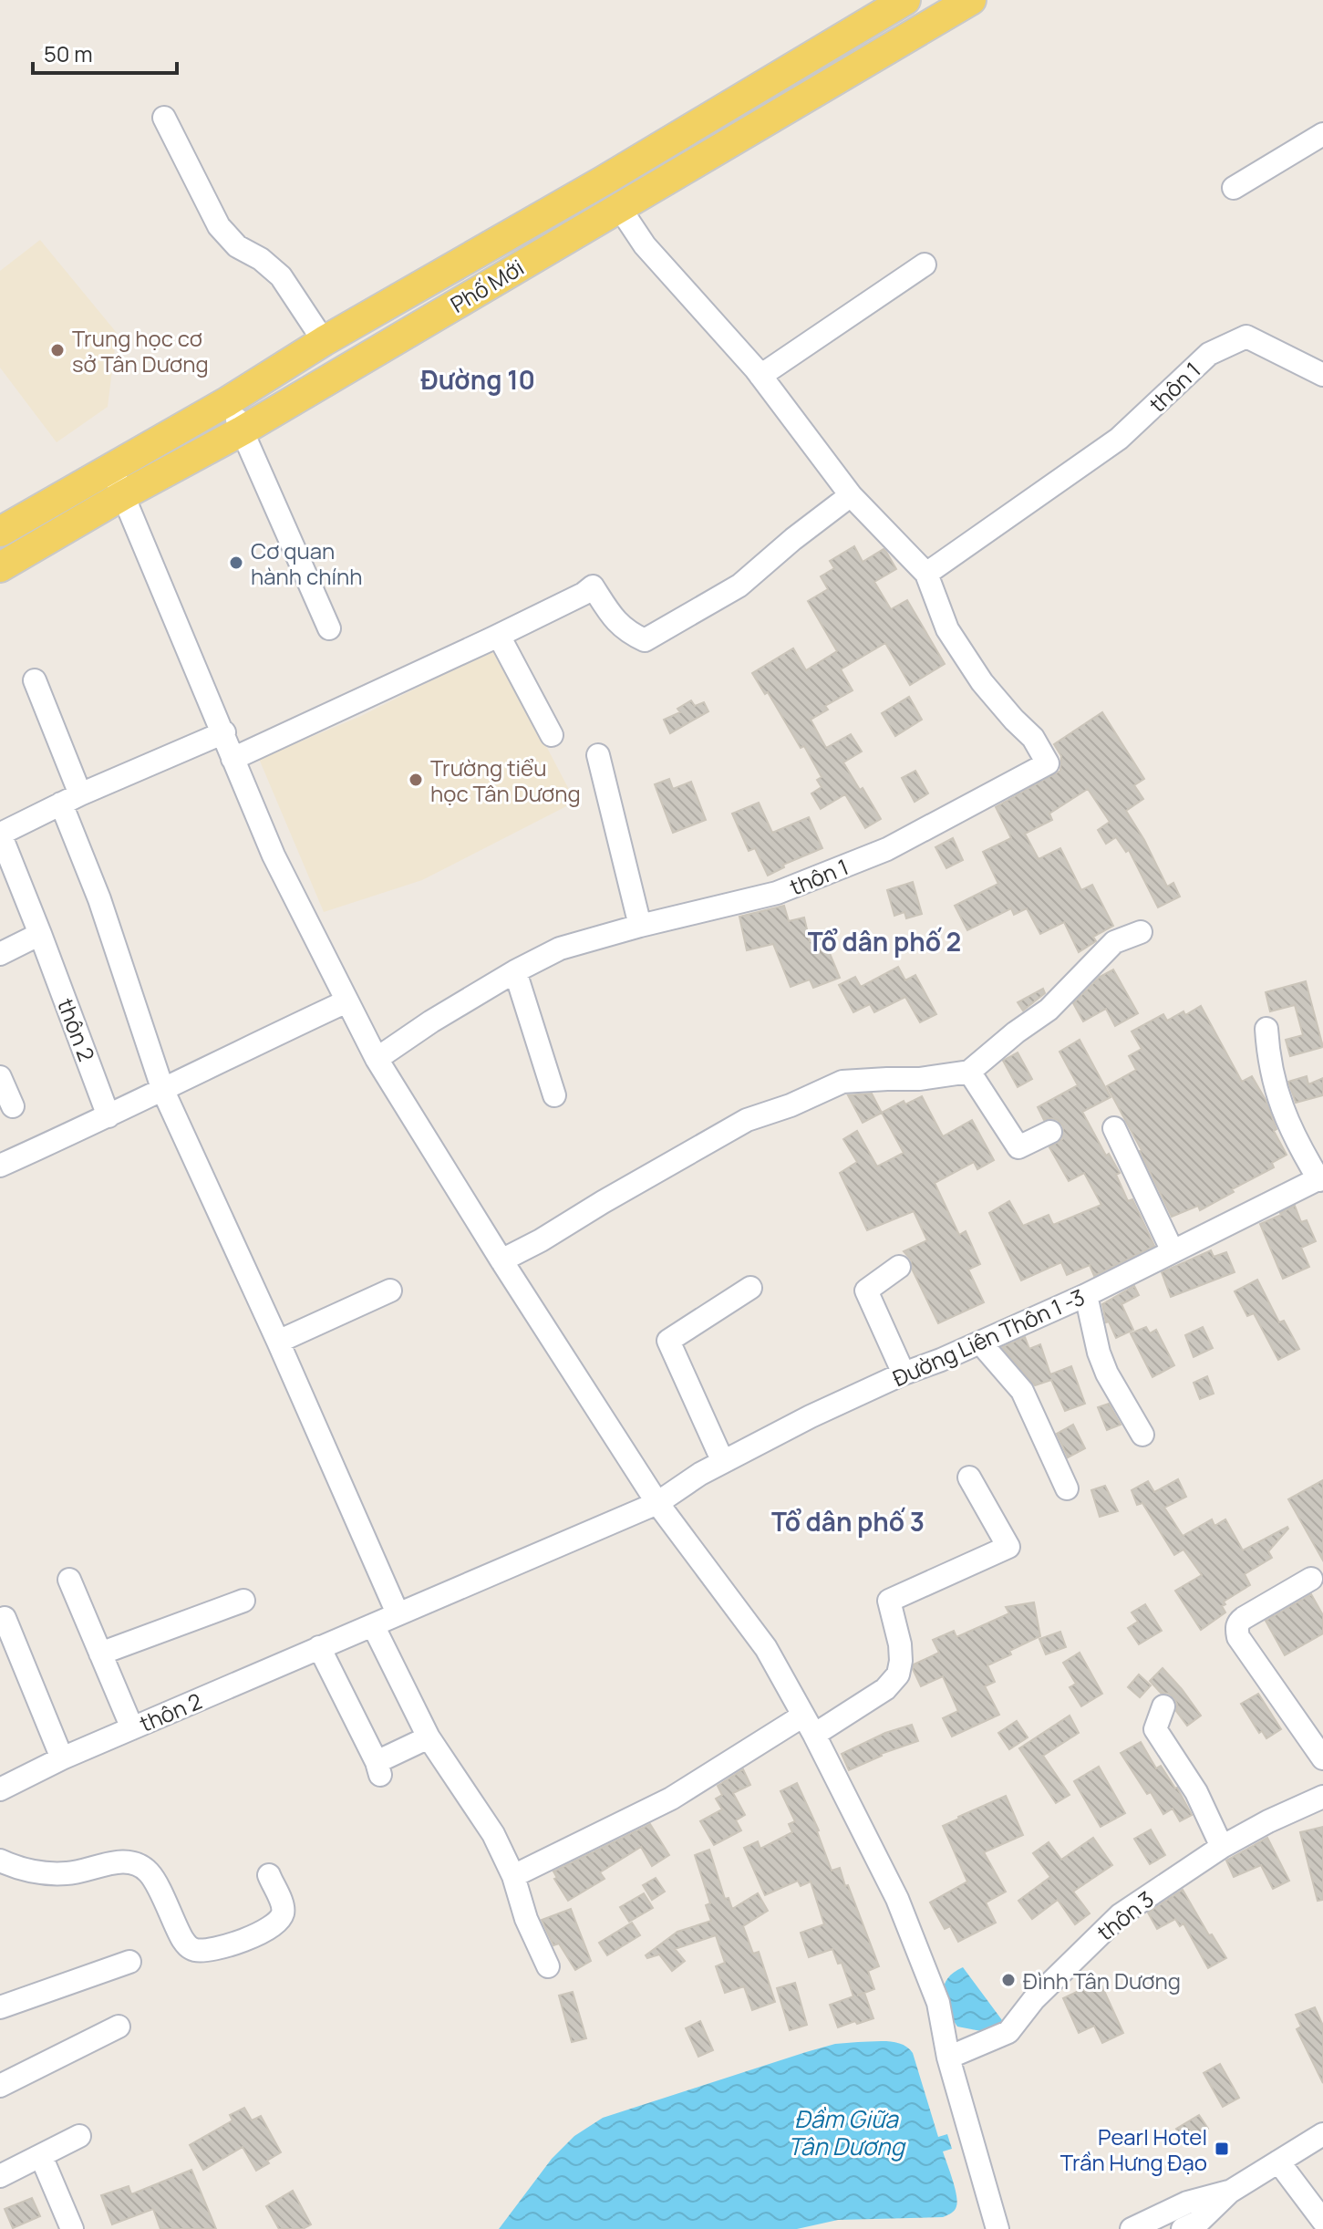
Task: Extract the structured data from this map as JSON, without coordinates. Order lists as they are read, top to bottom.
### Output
{
  "streets": {
    "main road": ["Phố Mới"],
    "street": [
      "thôn 1",
      "thôn 2",
      "Đường Liên Thôn 1 -3",
      "thôn 3"
    ]
  },
  "crossings": [
    ["Phố Mới", "thôn 1"],
    ["thôn 2", "Đường Liên Thôn 1 -3"]
  ],
  "districts": ["Đường 10", "Tổ dân phố 2", "Tổ dân phố 3"],
  "water": ["Đầm Giữa Tân Dương"],
  "places": {
    "other": [
      "Trung học cơ sở Tân Dương",
      "Cơ quan hành chính",
      "Trường tiểu học Tân Dương",
      "Đình Tân Dương"
    ],
    "transit": ["Pearl Hotel Trần Hưng Đạo"]
  },
  "scale_bar": "50 m"
}
